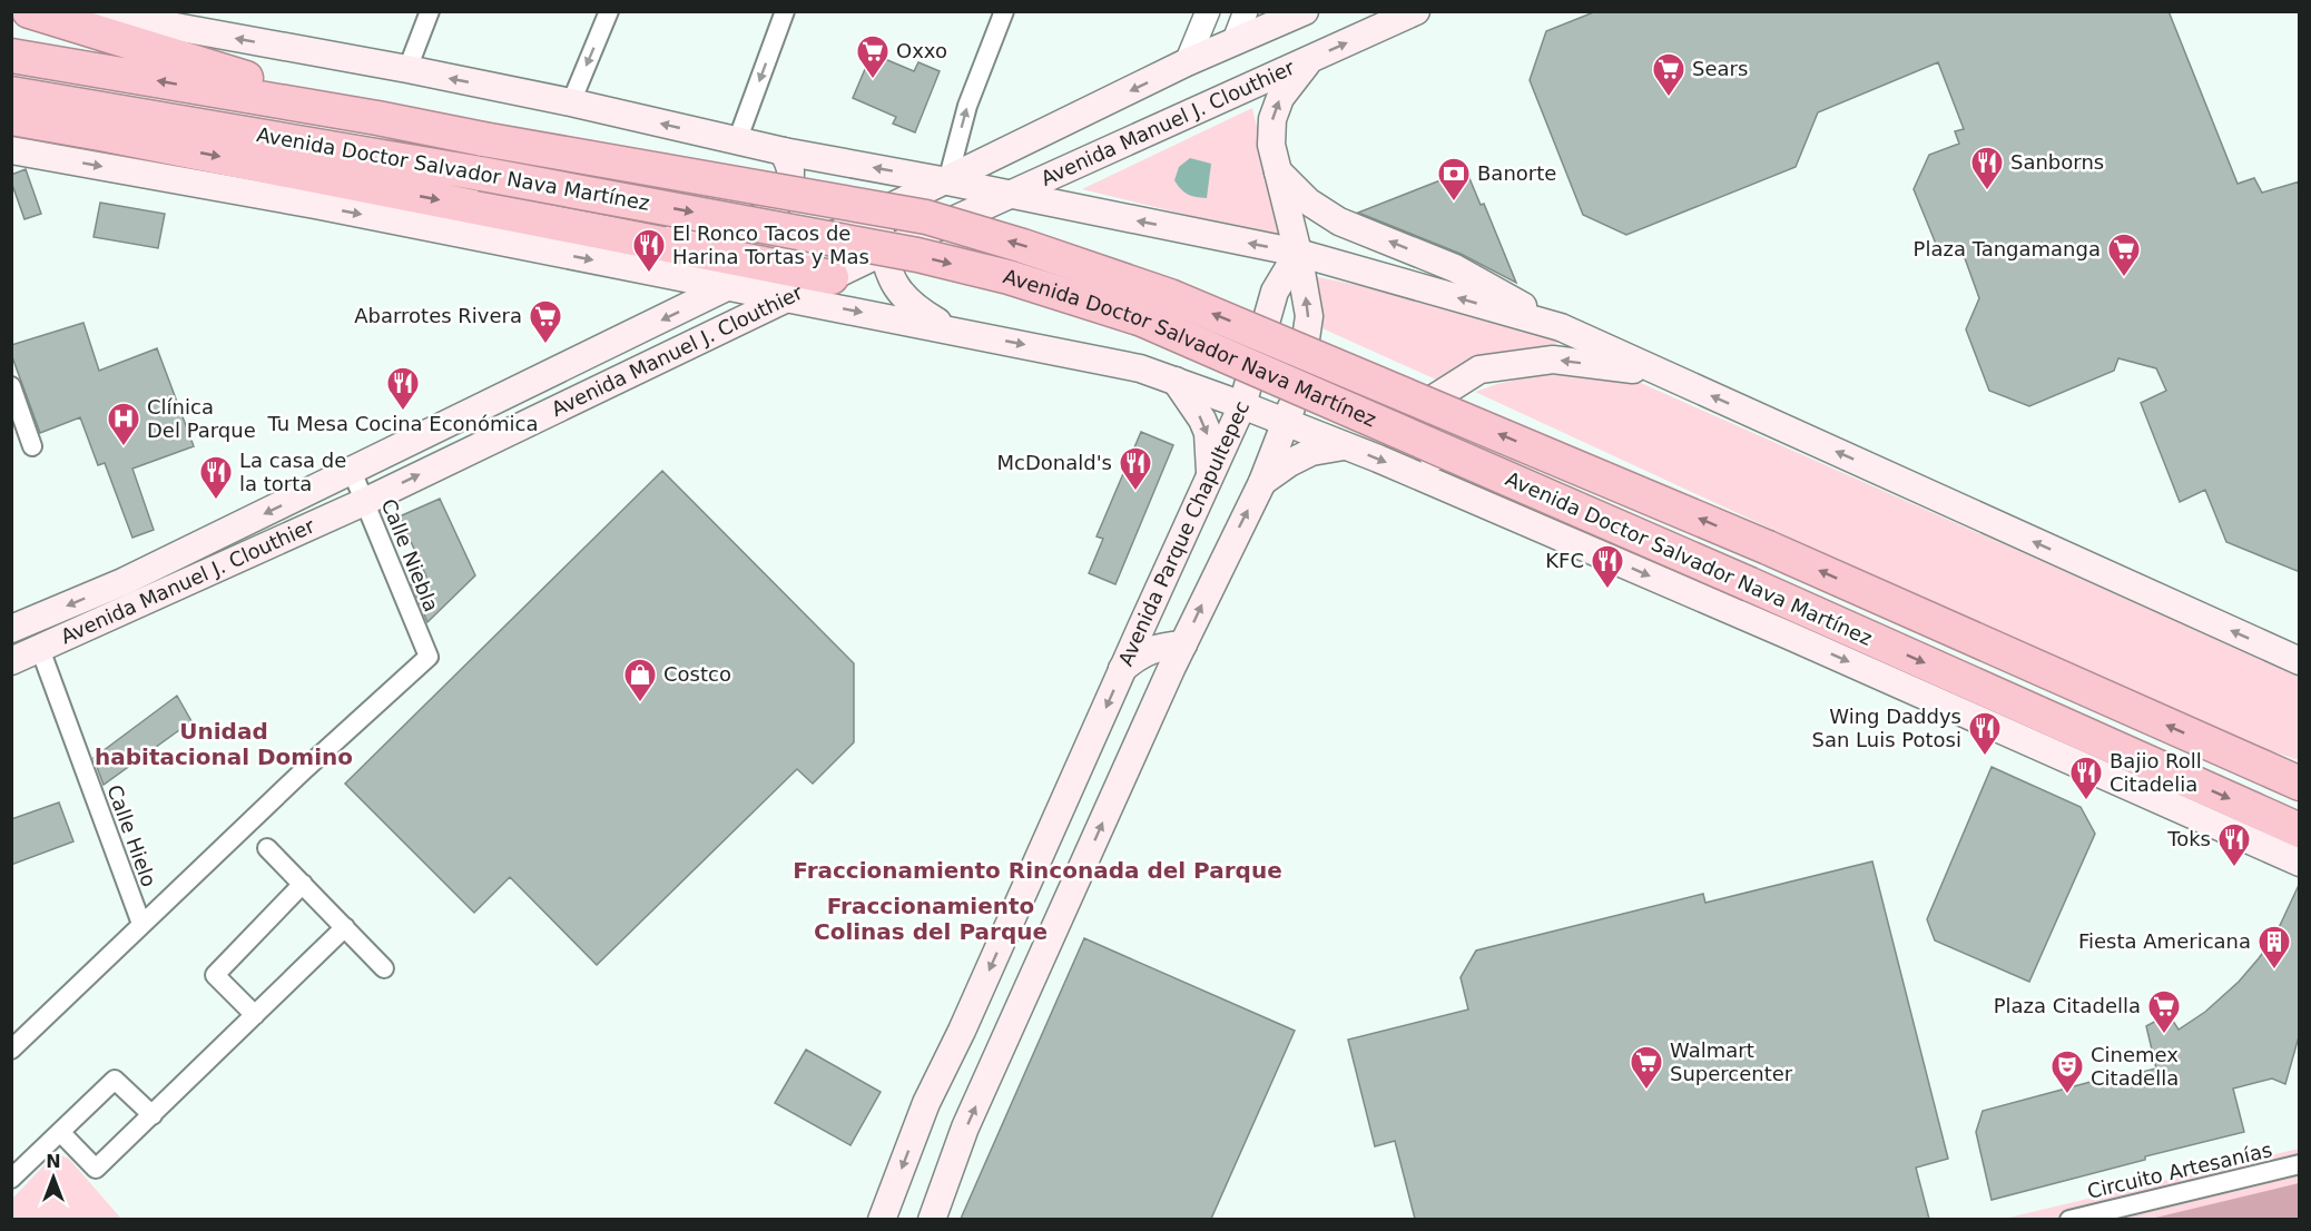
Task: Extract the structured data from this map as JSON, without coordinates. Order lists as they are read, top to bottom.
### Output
{
  "streets": {
    "highway": ["Avenida Doctor Salvador Nava Martínez"],
    "main road": ["Avenida Manuel J. Clouthier", "Avenida Parque Chapultepec"],
    "street": ["Calle Niebla", "Calle Hielo", "Circuito Artesanías"]
  },
  "crossings": [
    ["Avenida Manuel J. Clouthier", "Avenida Doctor Salvador Nava Martínez"],
    ["Avenida Manuel J. Clouthier", "Calle Niebla"],
    ["Avenida Manuel J. Clouthier", "Calle Hielo"],
    ["Avenida Doctor Salvador Nava Martínez", "Avenida Parque Chapultepec"],
    ["Calle Niebla", "Calle Hielo"]
  ],
  "districts": ["Unidad habitacional Domino", "Fraccionamiento Rinconada del Parque", "Fraccionamiento Colinas del Parque"],
  "places": {
    "supermarket": [
      "Oxxo",
      "Sears",
      "Plaza Tangamanga",
      "Abarrotes Rivera",
      "Plaza Citadella",
      "Walmart Supercenter"
    ],
    "restaurant": [
      "Sanborns",
      "El Ronco Tacos de Harina Tortas y Mas",
      "Tu Mesa Cocina Económica",
      "McDonald's",
      "La casa de la torta",
      "KFC",
      "Wing Daddys San Luis Potosi",
      "Bajio Roll Citadelia",
      "Toks"
    ],
    "bank": ["Banorte"],
    "hospital": ["Clínica Del Parque"],
    "shop": ["Costco"],
    "building": ["Fiesta Americana"],
    "theatre": ["Cinemex Citadella"]
  },
  "north": "top"
}
